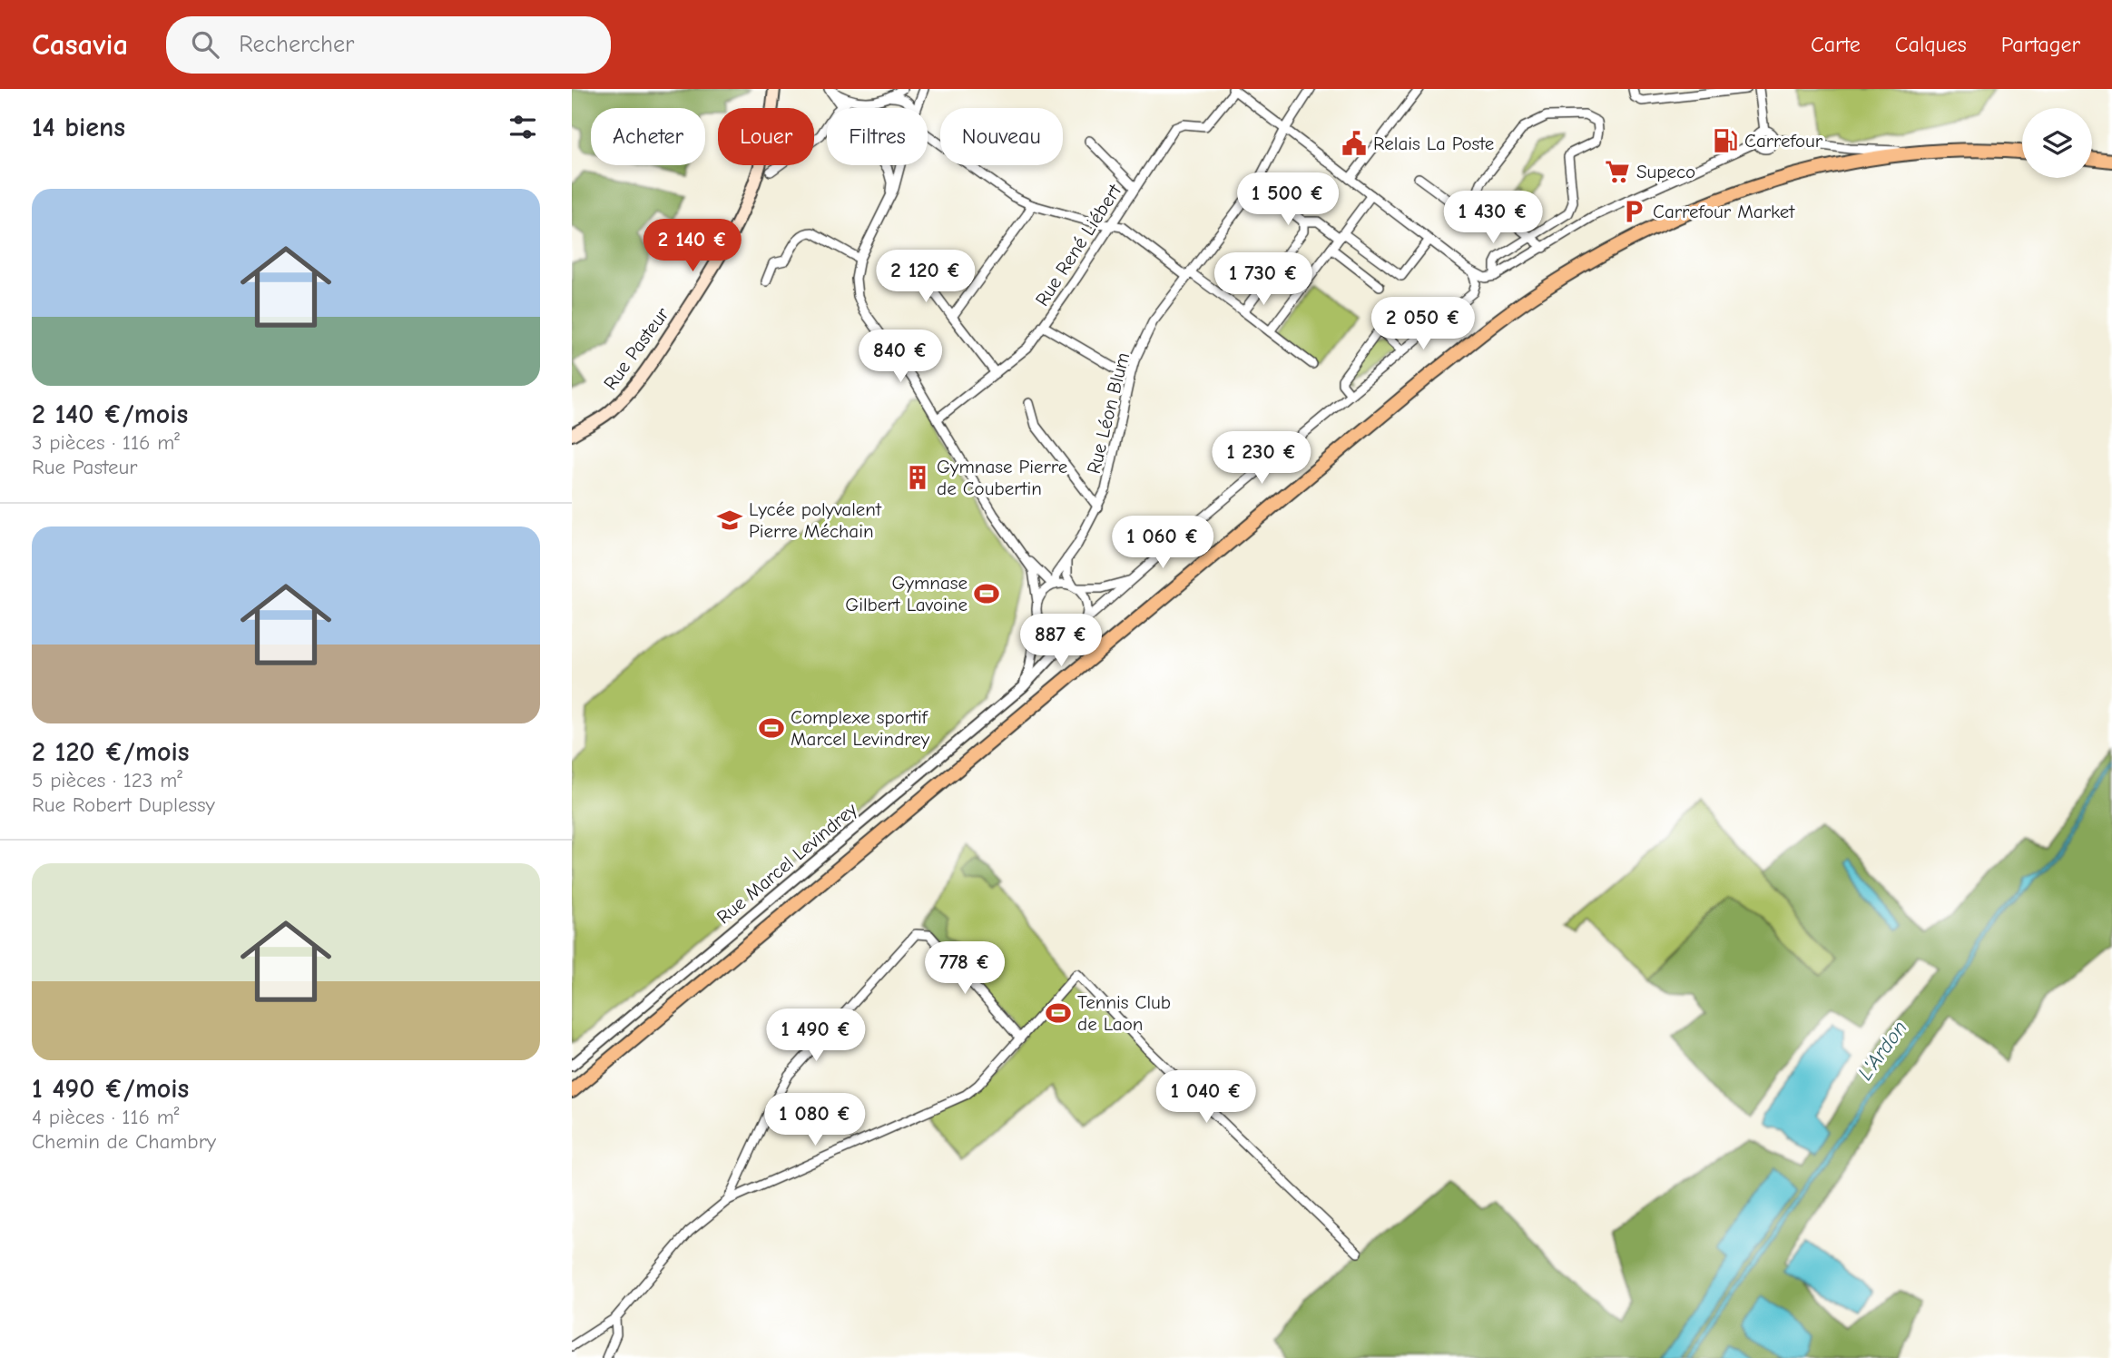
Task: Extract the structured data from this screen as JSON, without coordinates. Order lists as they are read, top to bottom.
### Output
{
  "streets": {
    "main road": ["Rue Pasteur"],
    "street": ["Rue René Liébert", "Rue Léon Blum", "Rue Marcel Levindrey"]
  },
  "crossings": [
    ["Rue Léon Blum", "Rue Marcel Levindrey"]
  ],
  "water": ["L'Ardon"],
  "places": {
    "fuel station": ["Carrefour"],
    "public building": ["Relais La Poste"],
    "supermarket": ["Supeco"],
    "parking": ["Carrefour Market"],
    "building": ["Gymnase Pierre de Coubertin"],
    "school or university": ["Lycée polyvalent Pierre Méchain"],
    "sports": ["Gymnase Gilbert Lavoine", "Complexe sportif Marcel Levindrey", "Tennis Club de Laon"]
  },
  "page": {
    "header": "Casavia",
    "search": "Rechercher",
    "nav": ["Carte", "Calques", "Partager"],
    "heading": "14 biens",
    "chip": [
      "Acheter",
      "Louer",
      "Filtres",
      "Nouveau"
    ],
    "list": [
      {
        "name": "2 140 €/mois",
        "note": "3 pièces · 116 m² · Rue Pasteur"
      },
      {
        "name": "2 120 €/mois",
        "note": "5 pièces · 123 m² · Rue Robert Duplessy"
      },
      {
        "name": "1 490 €/mois",
        "note": "4 pièces · 116 m² · Chemin de Chambry"
      }
    ],
    "price": [
      "1 500 €",
      "1 430 €",
      "2 140 €",
      "2 120 €",
      "1 730 €",
      "2 050 €",
      "840 €",
      "1 230 €",
      "1 060 €",
      "887 €",
      "778 €",
      "1 490 €",
      "1 040 €",
      "1 080 €"
    ]
  }
}
